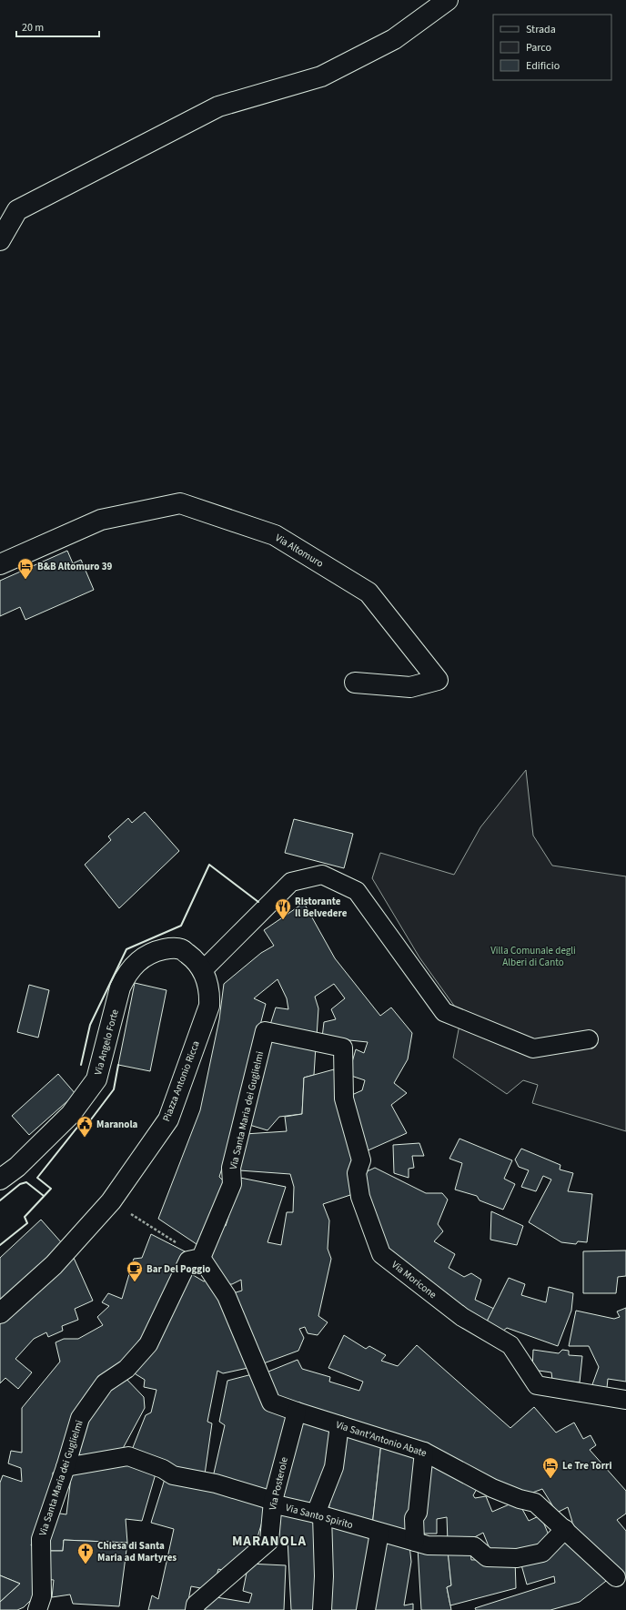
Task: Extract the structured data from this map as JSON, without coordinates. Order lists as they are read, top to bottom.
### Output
{
  "streets": {
    "street": [
      "Via Altomuro",
      "Via Angelo Forte",
      "Piazza Antonio Ricca",
      "Via Santa Maria dei Guglielmi",
      "Via Moricone",
      "Via Sant'Antonio Abate",
      "Via Posterole",
      "Via Santo Spirito"
    ]
  },
  "crossings": [
    ["Via Angelo Forte", "Piazza Antonio Ricca"],
    ["Via Santa Maria dei Guglielmi", "Via Moricone"],
    ["Via Santa Maria dei Guglielmi", "Via Sant'Antonio Abate"],
    ["Via Santa Maria dei Guglielmi", "Via Santo Spirito"],
    ["Via Sant'Antonio Abate", "Via Posterole"],
    ["Via Sant'Antonio Abate", "Via Santo Spirito"],
    ["Via Posterole", "Via Santo Spirito"]
  ],
  "districts": ["MARANOLA"],
  "parks": ["Villa Comunale degli Alberi di Canto"],
  "places": {
    "hotel": ["B&B Altomuro 39", "Le Tre Torri"],
    "restaurant": ["Ristorante Il Belvedere"],
    "public building": ["Maranola"],
    "cafe": ["Bar Del Poggio"],
    "church": ["Chiesa di Santa Maria ad Martyres"]
  },
  "legend": ["Strada", "Parco", "Edificio"],
  "scale_bar": "20 m"
}
